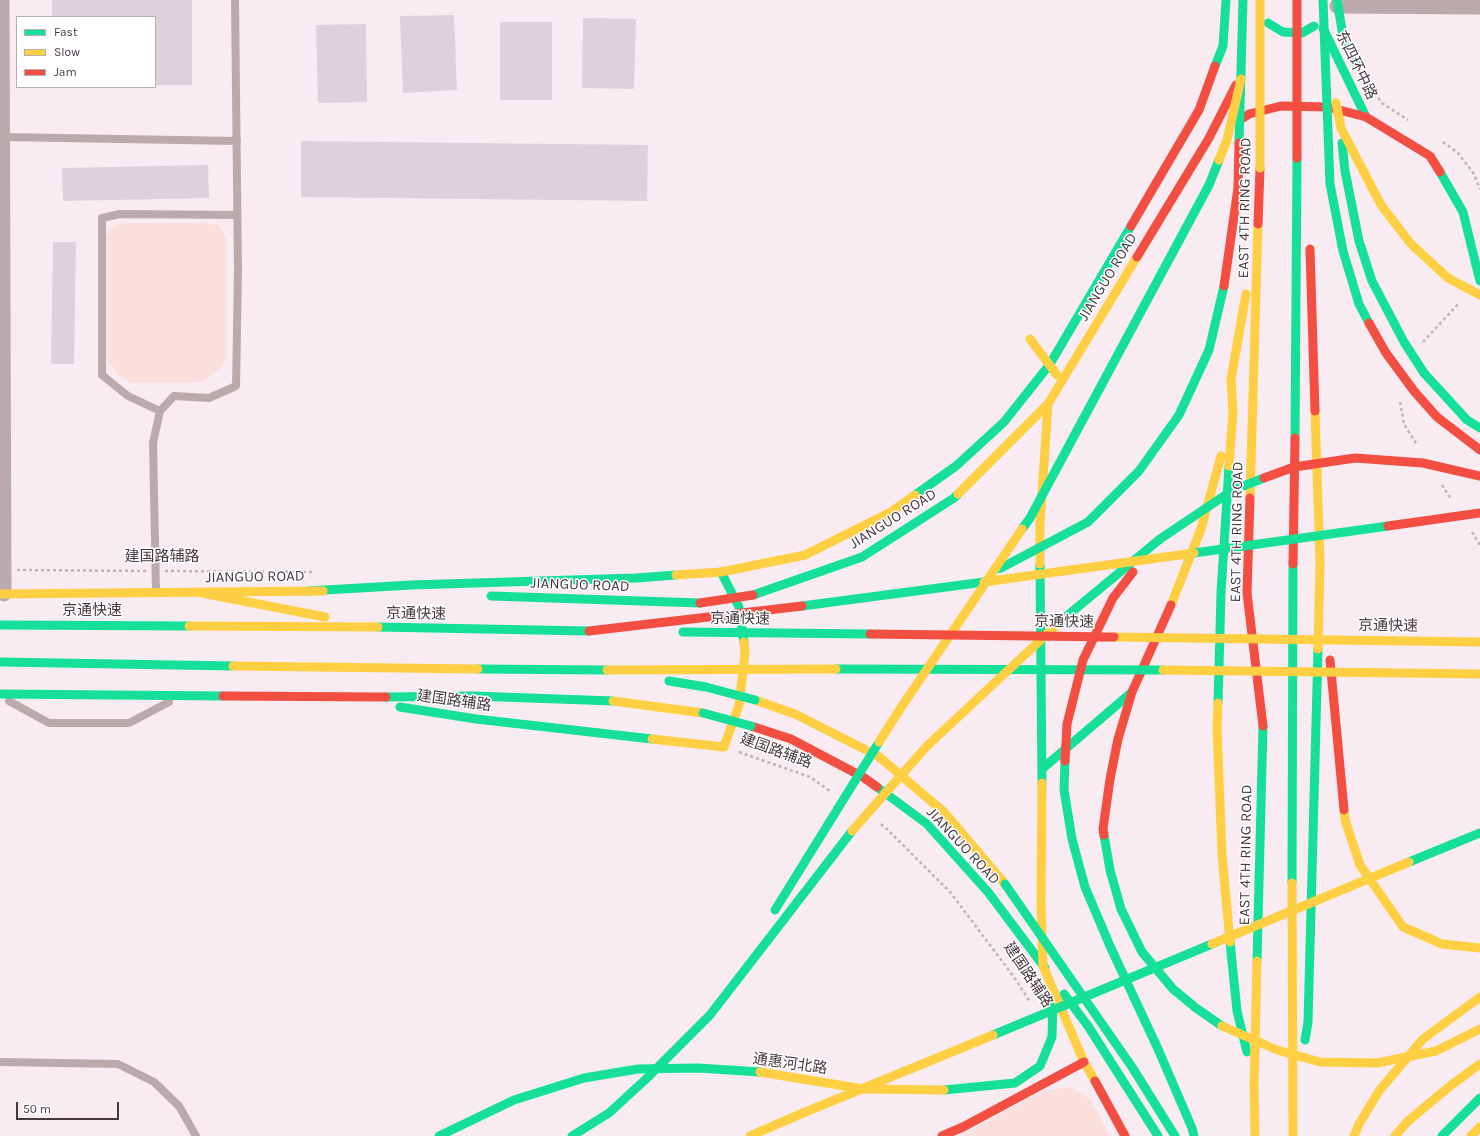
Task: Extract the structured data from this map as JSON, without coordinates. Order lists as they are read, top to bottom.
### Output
{
  "streets": {
    "main road": [
      "东四环中路",
      "EAST 4TH RING ROAD",
      "JIANGUO ROAD",
      "建国路辅路",
      "京通快速",
      "通惠河北路"
    ]
  },
  "crossings": [
    ["东四环中路", "JIANGUO ROAD"],
    ["JIANGUO ROAD", "建国路辅路"],
    ["JIANGUO ROAD", "通惠河北路"]
  ],
  "legend": ["Fast", "Slow", "Jam"],
  "scale_bar": "50 m"
}
